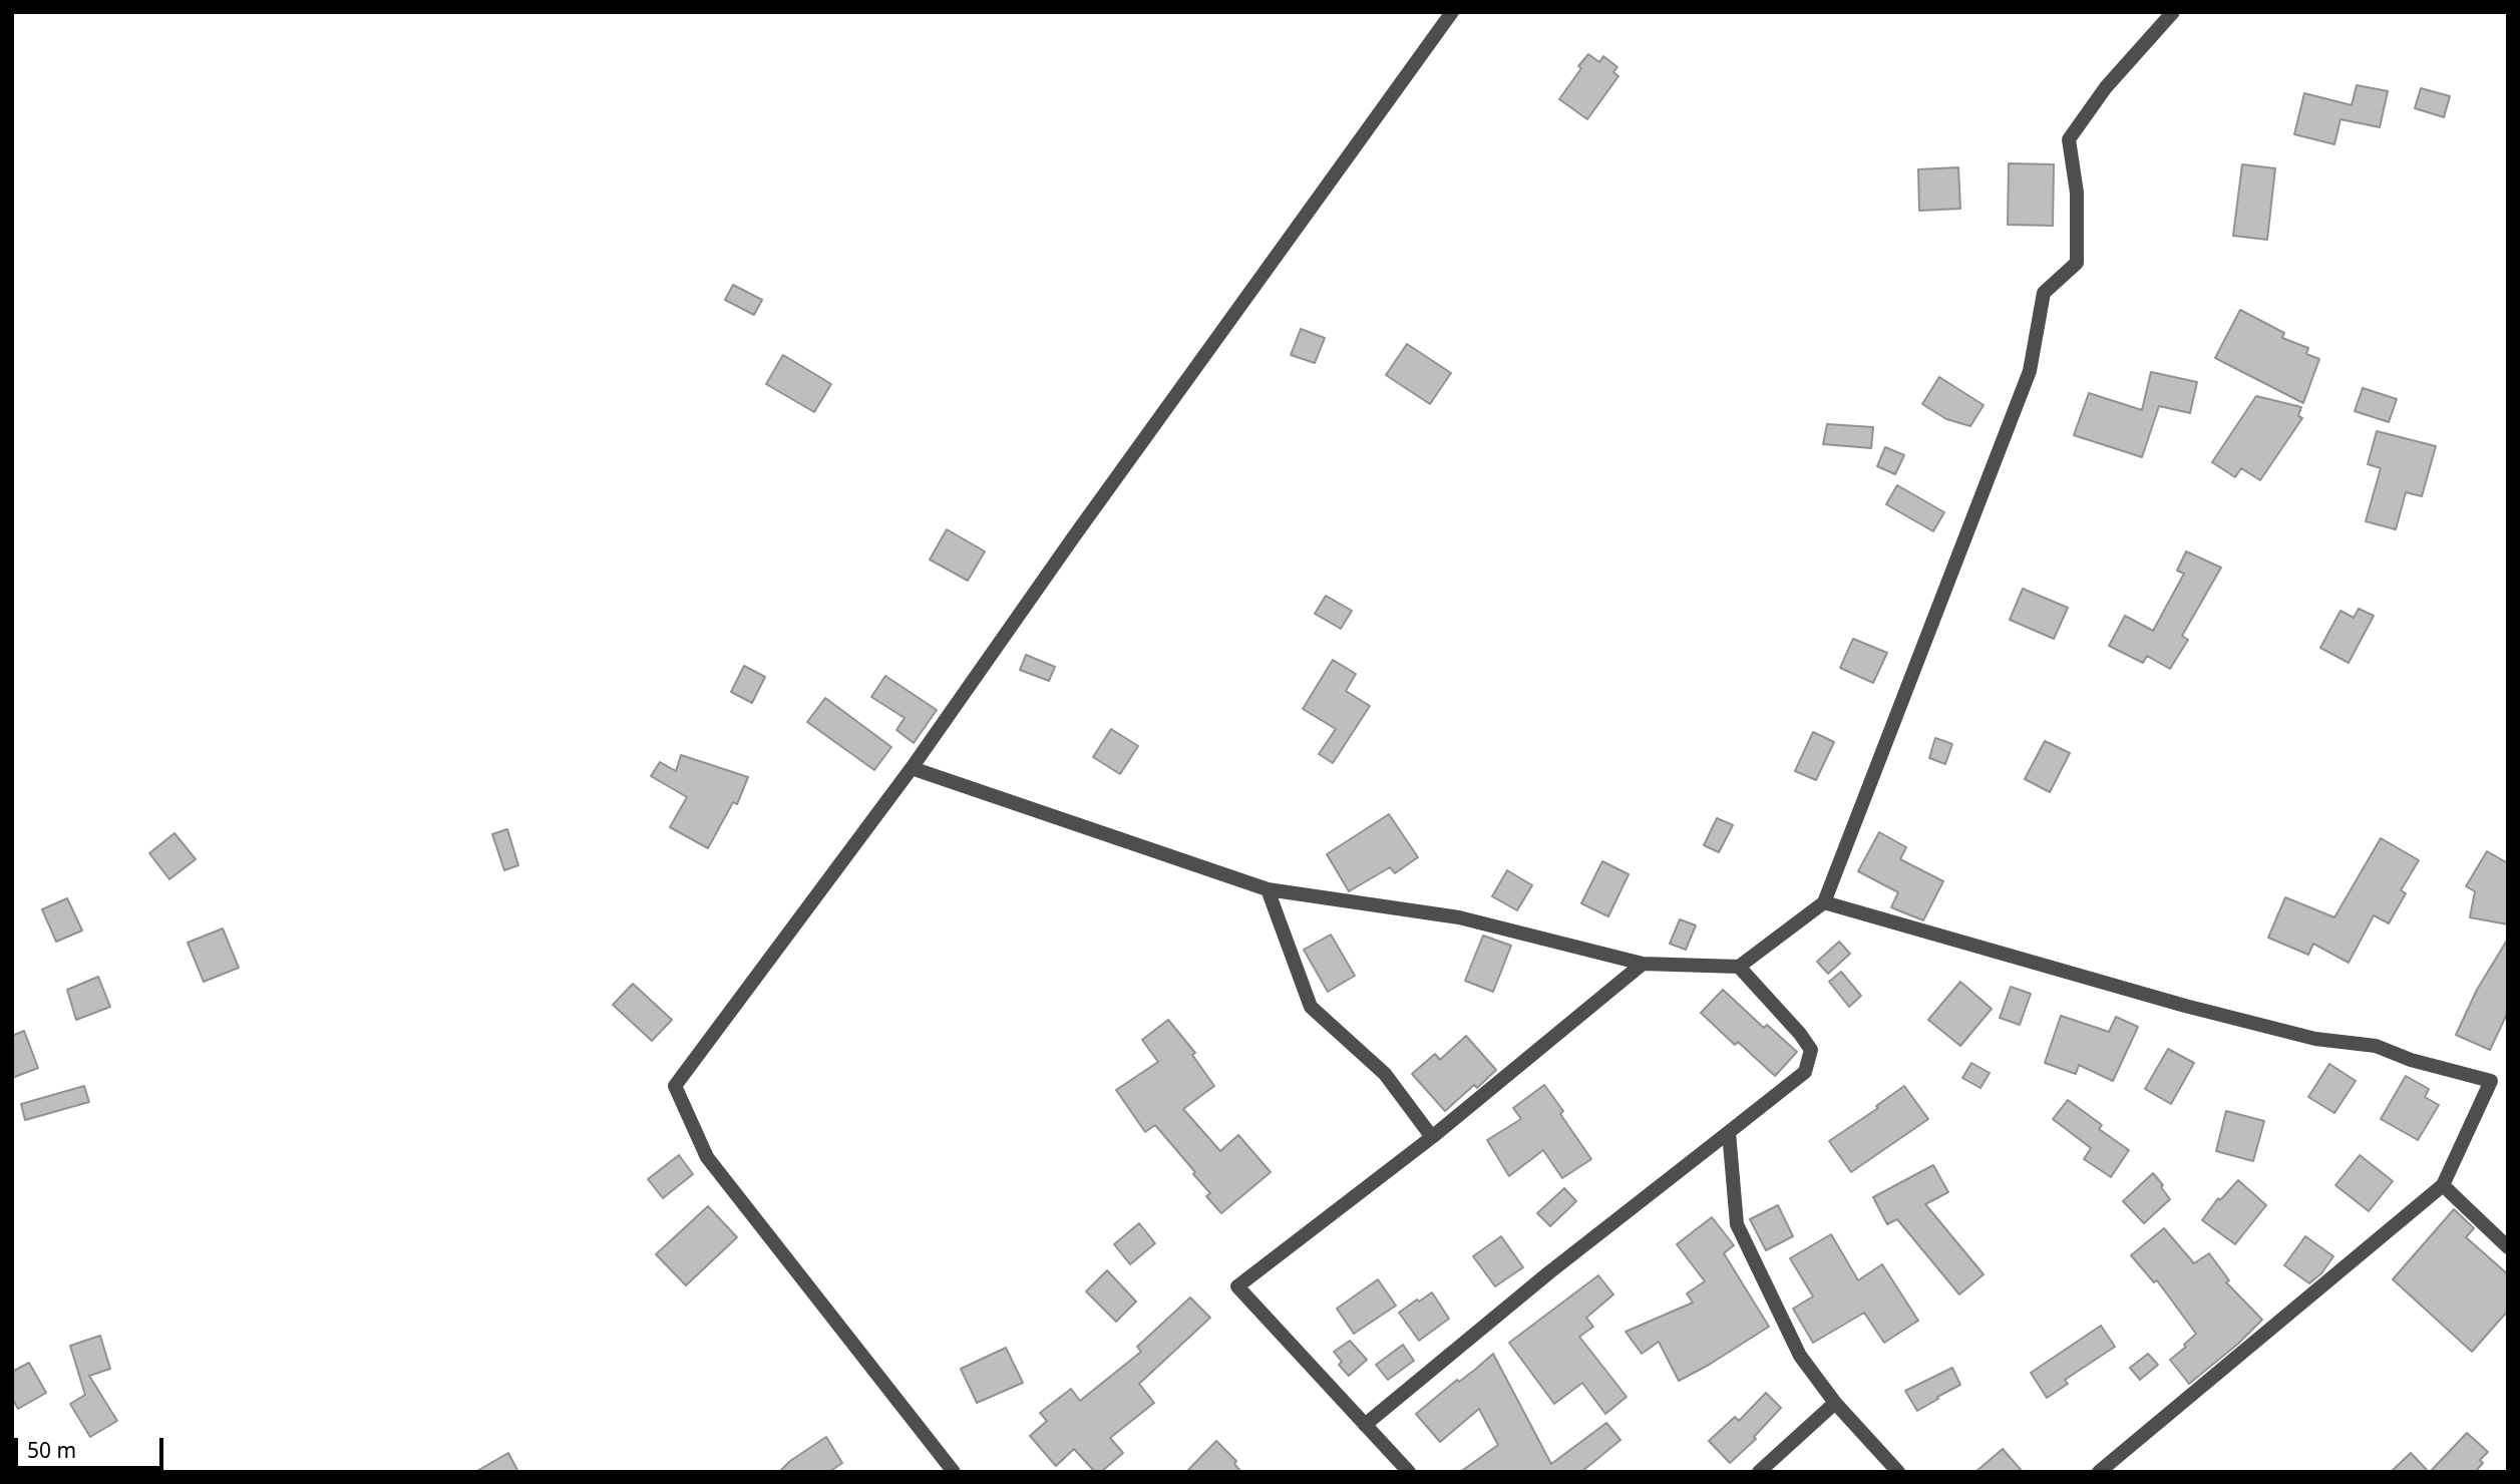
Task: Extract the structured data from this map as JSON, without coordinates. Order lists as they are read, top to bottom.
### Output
{
  "scale_bar": "50 m"
}
